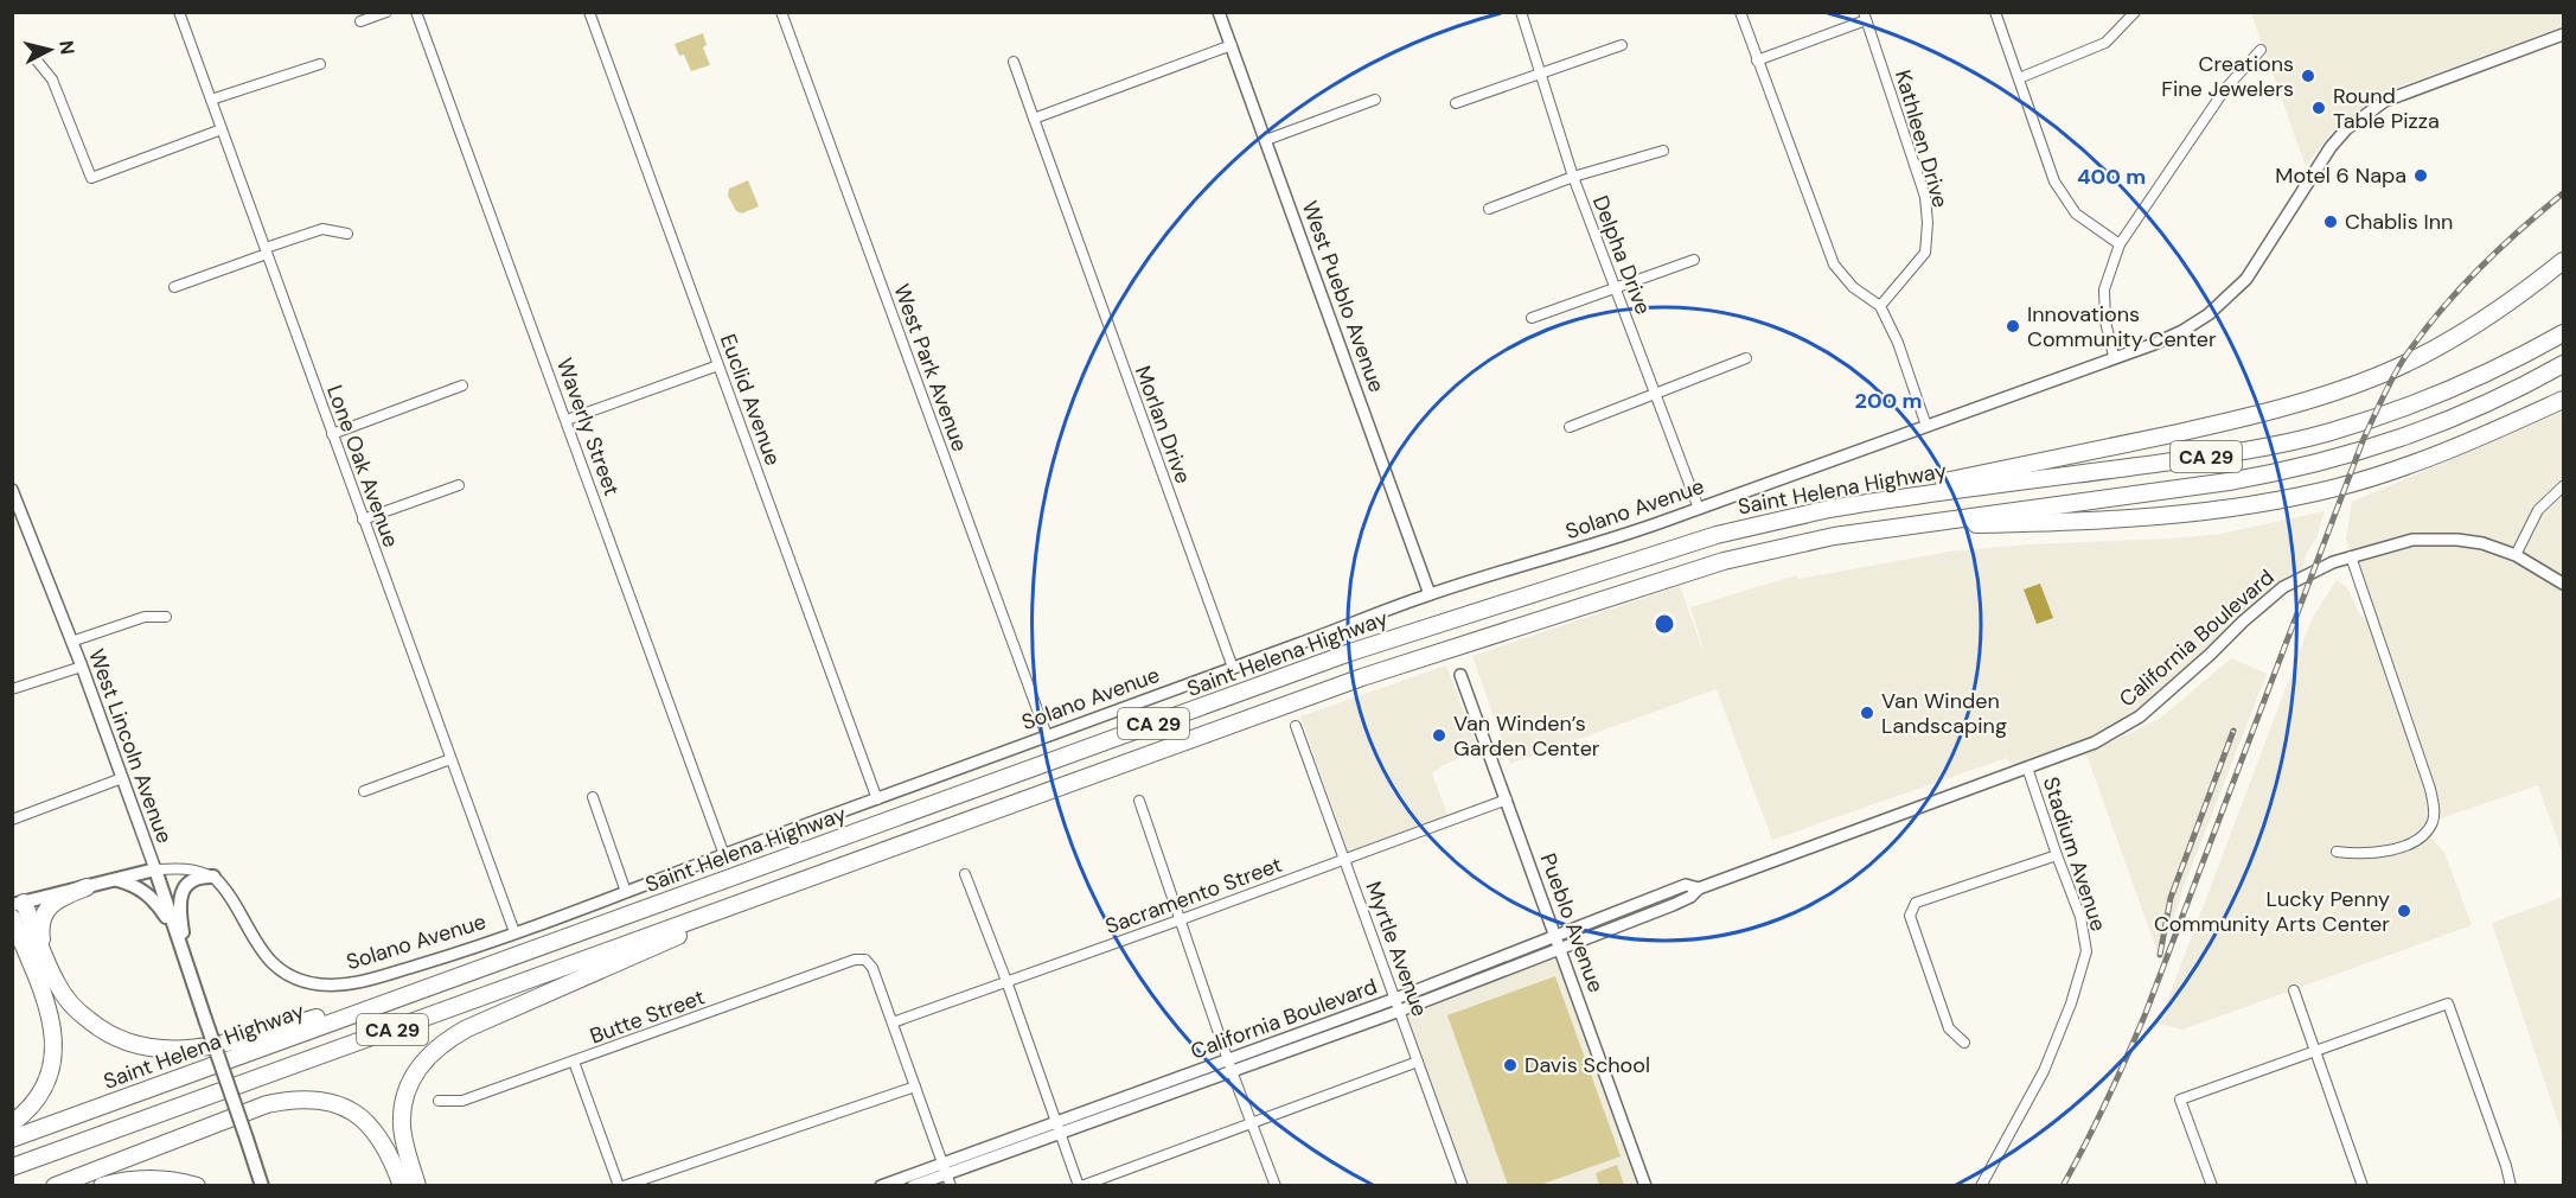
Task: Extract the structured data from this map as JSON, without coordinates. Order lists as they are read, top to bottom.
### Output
{
  "streets": {
    "highway": ["CA 29", "Saint Helena Highway"],
    "main road": ["West Lincoln Avenue"],
    "street": [
      "Kathleen Drive",
      "Delpha Drive",
      "West Pueblo Avenue",
      "West Park Avenue",
      "Euclid Avenue",
      "Morlan Drive",
      "Waverly Street",
      "Lone Oak Avenue",
      "Solano Avenue",
      "California Boulevard",
      "Stadium Avenue",
      "Sacramento Street",
      "Pueblo Avenue",
      "Myrtle Avenue",
      "Butte Street"
    ]
  },
  "crossings": [
    ["Delpha Drive", "Solano Avenue"],
    ["West Pueblo Avenue", "Solano Avenue"],
    ["West Park Avenue", "Solano Avenue"],
    ["Euclid Avenue", "Solano Avenue"],
    ["Morlan Drive", "Solano Avenue"],
    ["Waverly Street", "Solano Avenue"],
    ["Lone Oak Avenue", "Solano Avenue"],
    ["California Boulevard", "Stadium Avenue"],
    ["California Boulevard", "Pueblo Avenue"],
    ["California Boulevard", "Myrtle Avenue"],
    ["Sacramento Street", "Pueblo Avenue"],
    ["Sacramento Street", "Myrtle Avenue"],
    ["Sacramento Street", "Butte Street"]
  ],
  "places": [
    "Creations Fine Jewelers",
    "Round Table Pizza",
    "Motel 6 Napa",
    "Chablis Inn",
    "Innovations Community Center",
    "Van Winden Landscaping",
    "Van Winden’s Garden Center",
    "Lucky Penny Community Arts Center",
    "Davis School"
  ],
  "north": "right",
  "rings": ["400 m", "200 m"]
}
